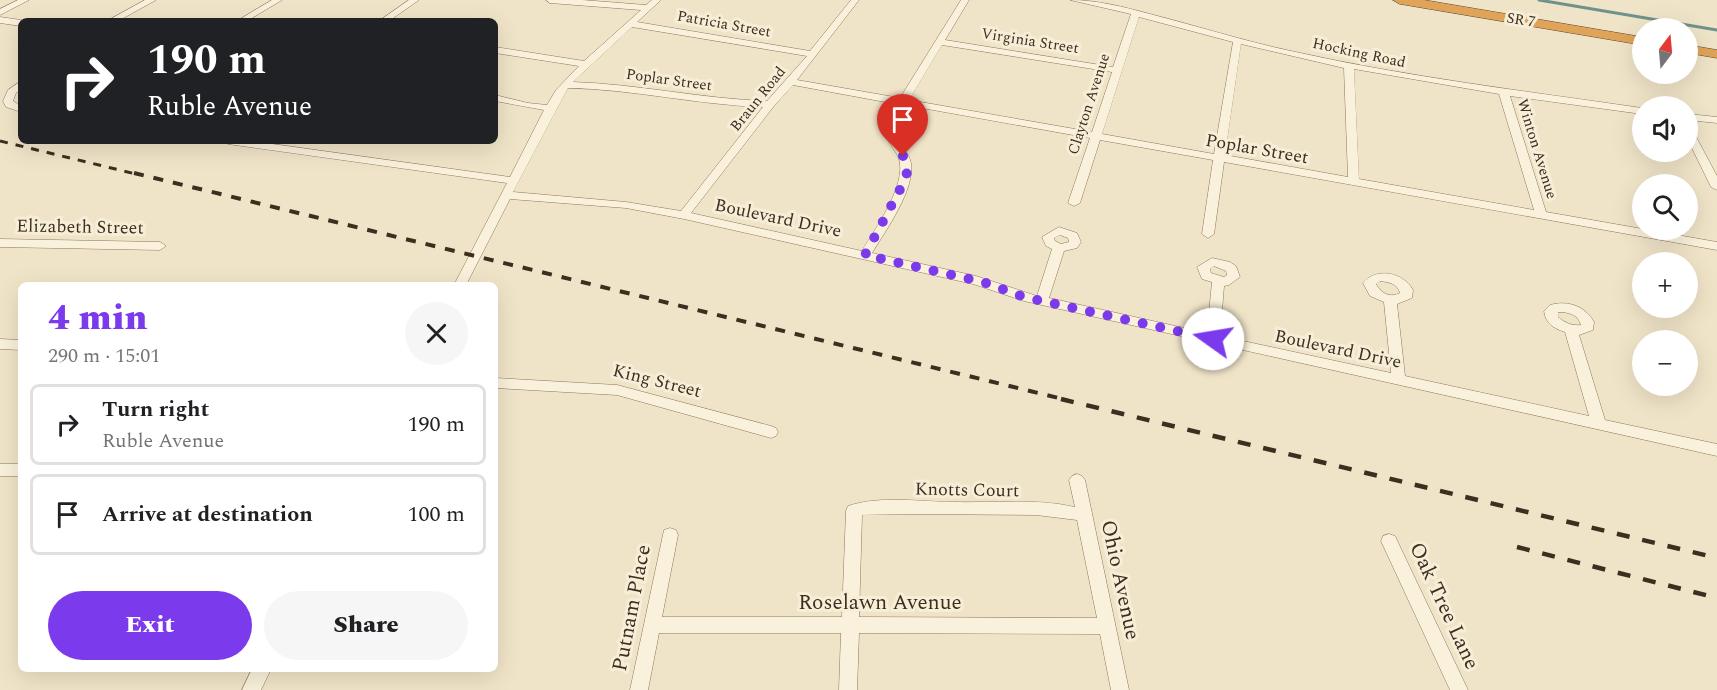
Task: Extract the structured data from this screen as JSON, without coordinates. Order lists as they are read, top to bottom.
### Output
{
  "streets": {
    "highway": ["SR 7"],
    "street": [
      "Patricia Street",
      "Virginia Street",
      "Hocking Road",
      "Poplar Street",
      "Braun Road",
      "Clayton Avenue",
      "Winton Avenue",
      "Boulevard Drive",
      "Elizabeth Street",
      "King Street",
      "Knotts Court",
      "Ohio Avenue",
      "Roselawn Avenue",
      "Oak Tree Lane",
      "Putnam Place"
    ]
  },
  "crossings": [
    ["Patricia Street", "Braun Road"],
    ["Virginia Street", "Clayton Avenue"],
    ["Hocking Road", "Clayton Avenue"],
    ["Hocking Road", "Winton Avenue"],
    ["Poplar Street", "Braun Road"],
    ["Poplar Street", "Clayton Avenue"],
    ["Poplar Street", "Winton Avenue"],
    ["Braun Road", "Boulevard Drive"],
    ["Knotts Court", "Ohio Avenue"],
    ["Knotts Court", "Roselawn Avenue"],
    ["Ohio Avenue", "Roselawn Avenue"],
    ["Roselawn Avenue", "Putnam Place"]
  ],
  "north": "top",
  "page": {
    "map_buttons": ["+", "−"],
    "turn": ["190 m", "Ruble Avenue"],
    "heading": ["4 min", "290 m · 15:01"],
    "list": [
      {
        "name": "Turn right",
        "note": "Ruble Avenue",
        "value": "190 m"
      },
      {
        "name": "Arrive at destination",
        "value": "100 m"
      }
    ],
    "buttons": ["Exit", "Share"]
  }
}
